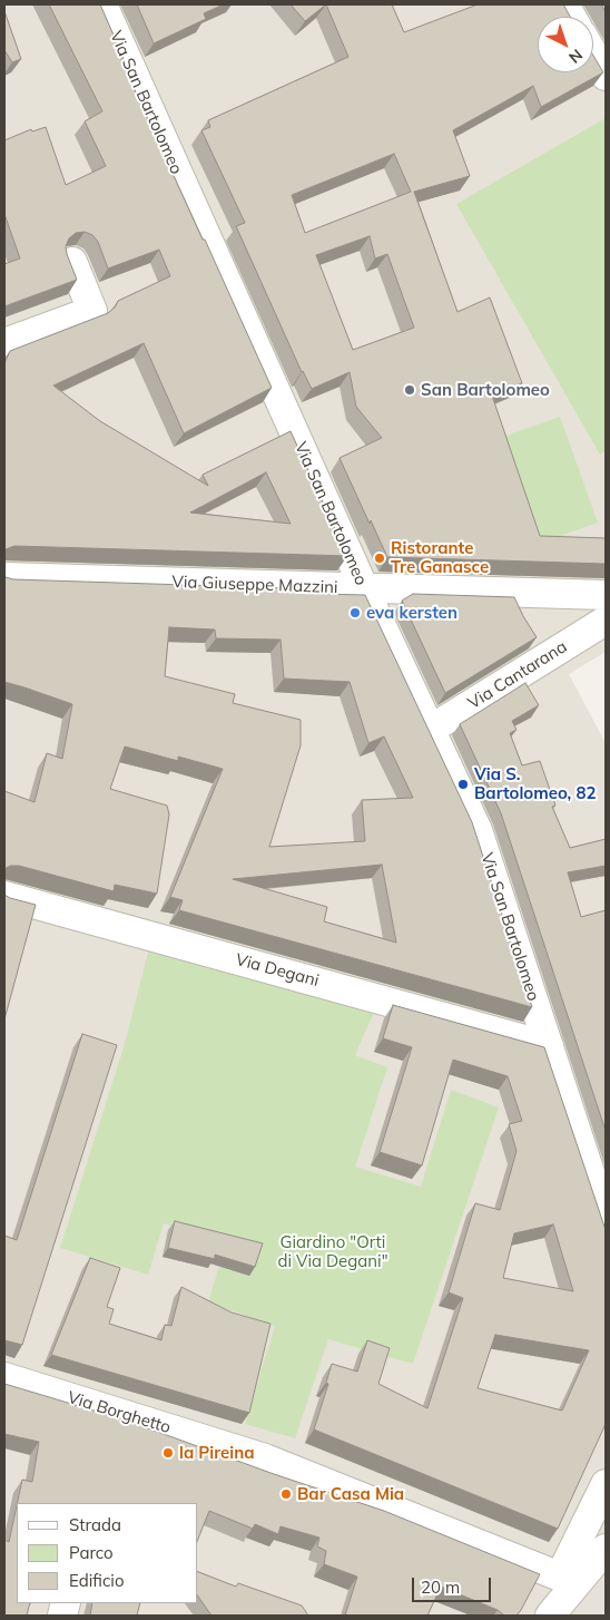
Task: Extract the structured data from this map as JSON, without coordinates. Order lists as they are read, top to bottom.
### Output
{
  "streets": {
    "street": [
      "Via San Bartolomeo",
      "Via Giuseppe Mazzini",
      "Via Cantarana",
      "Via Degani",
      "Via Borghetto"
    ]
  },
  "crossings": [
    ["Via San Bartolomeo", "Via Giuseppe Mazzini"],
    ["Via San Bartolomeo", "Via Cantarana"],
    ["Via San Bartolomeo", "Via Degani"]
  ],
  "parks": ["Giardino \"Orti di Via Degani\""],
  "places": [
    "San Bartolomeo",
    "Ristorante Tre Ganasce",
    "eva kersten",
    "Via S. Bartolomeo, 82",
    "la Pireina",
    "Bar Casa Mia"
  ],
  "legend": ["Strada", "Parco", "Edificio"],
  "scale_bar": "20 m",
  "north": "bottom right"
}
